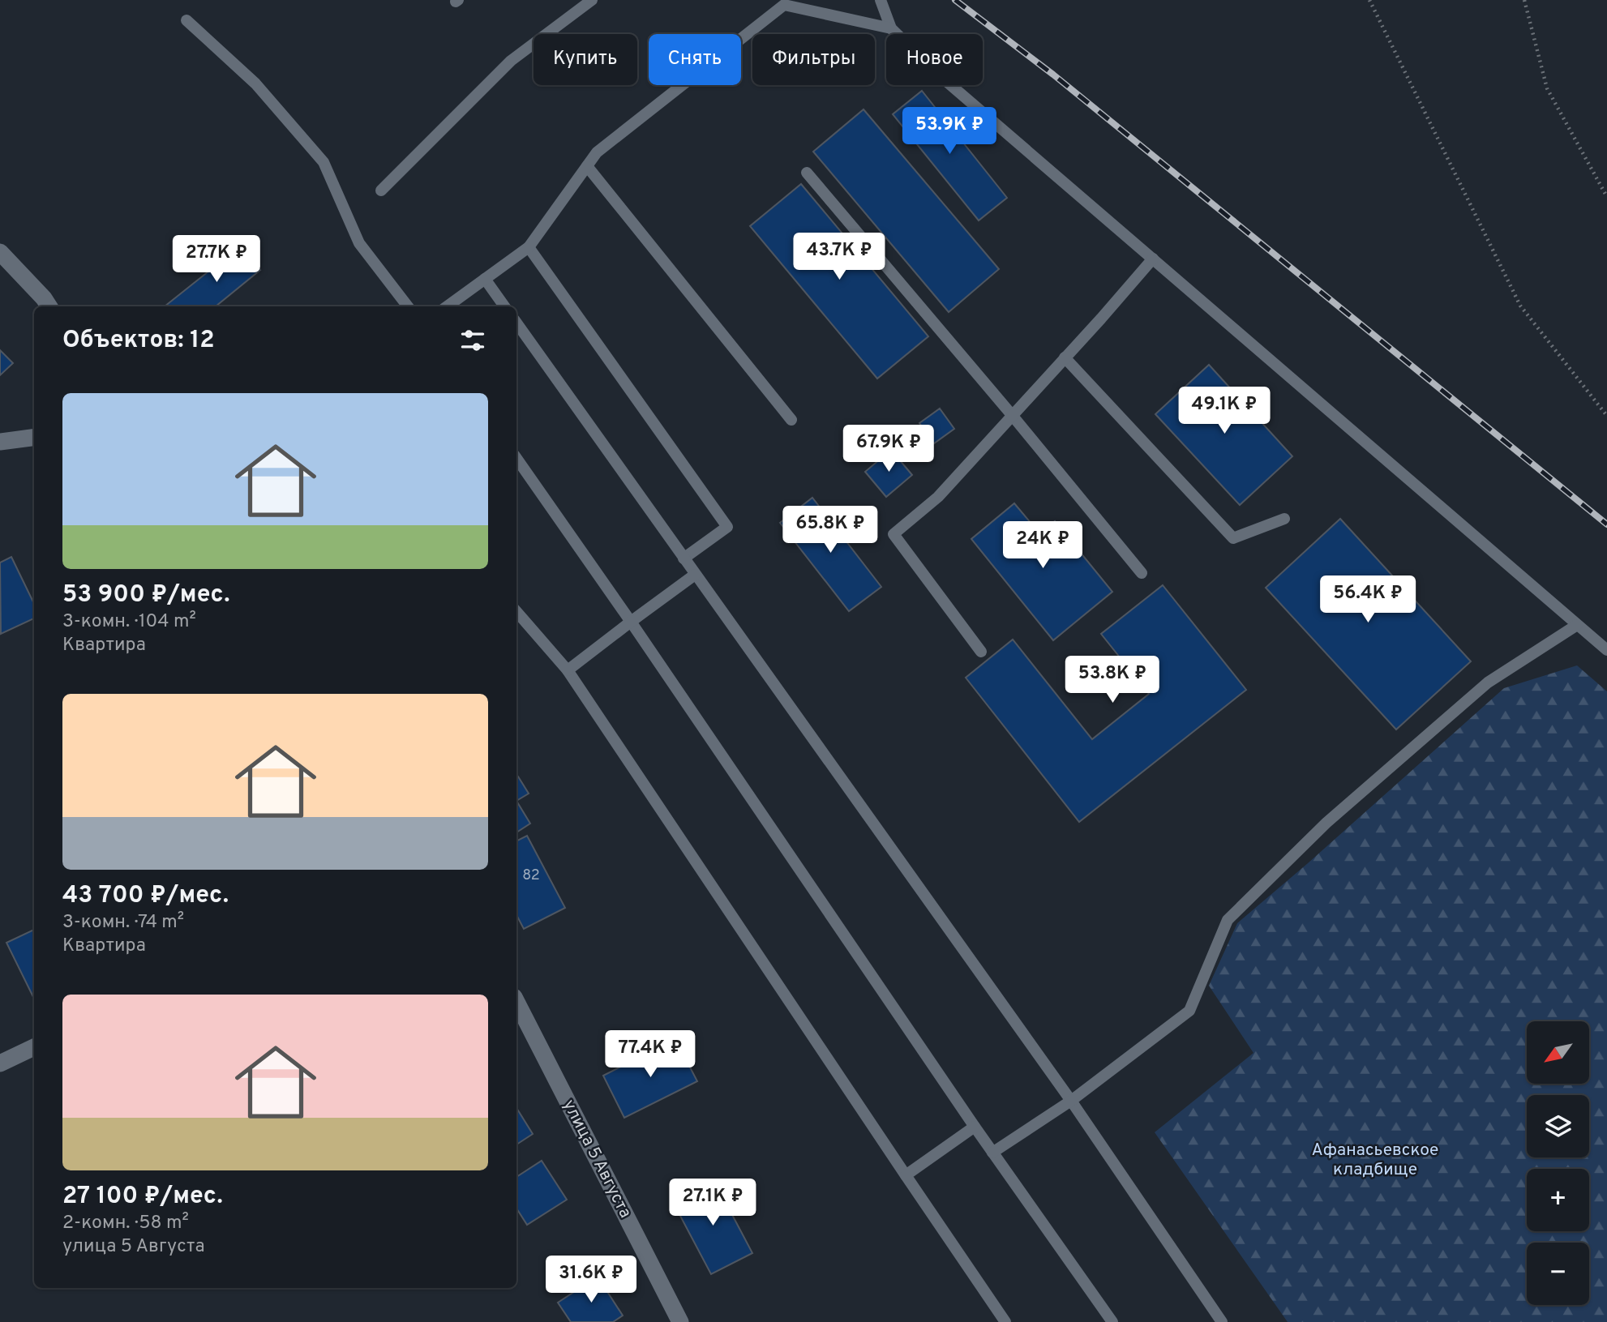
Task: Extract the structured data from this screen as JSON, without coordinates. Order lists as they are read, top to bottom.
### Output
{
  "streets": {
    "main road": ["улица 5 Августа"]
  },
  "parks": ["Афанасьевское кладбище"],
  "house_numbers": ["82"],
  "north": "bottom left",
  "page": {
    "chip": [
      "Купить",
      "Снять",
      "Фильтры",
      "Новое"
    ],
    "price": [
      "53.9K ₽",
      "43.7K ₽",
      "27.7K ₽",
      "49.1K ₽",
      "67.9K ₽",
      "65.8K ₽",
      "24K ₽",
      "56.4K ₽",
      "53.8K ₽",
      "77.4K ₽",
      "27.1K ₽",
      "31.6K ₽"
    ],
    "heading": "Объектов: 12",
    "list": [
      {
        "name": "53 900 ₽/мес.",
        "note": "3-комн. · 104 m² · Квартира"
      },
      {
        "name": "43 700 ₽/мес.",
        "note": "3-комн. · 74 m² · Квартира"
      },
      {
        "name": "27 100 ₽/мес.",
        "note": "2-комн. · 58 m² · улица 5 Августа"
      }
    ],
    "map_buttons": ["+", "−"]
  }
}
